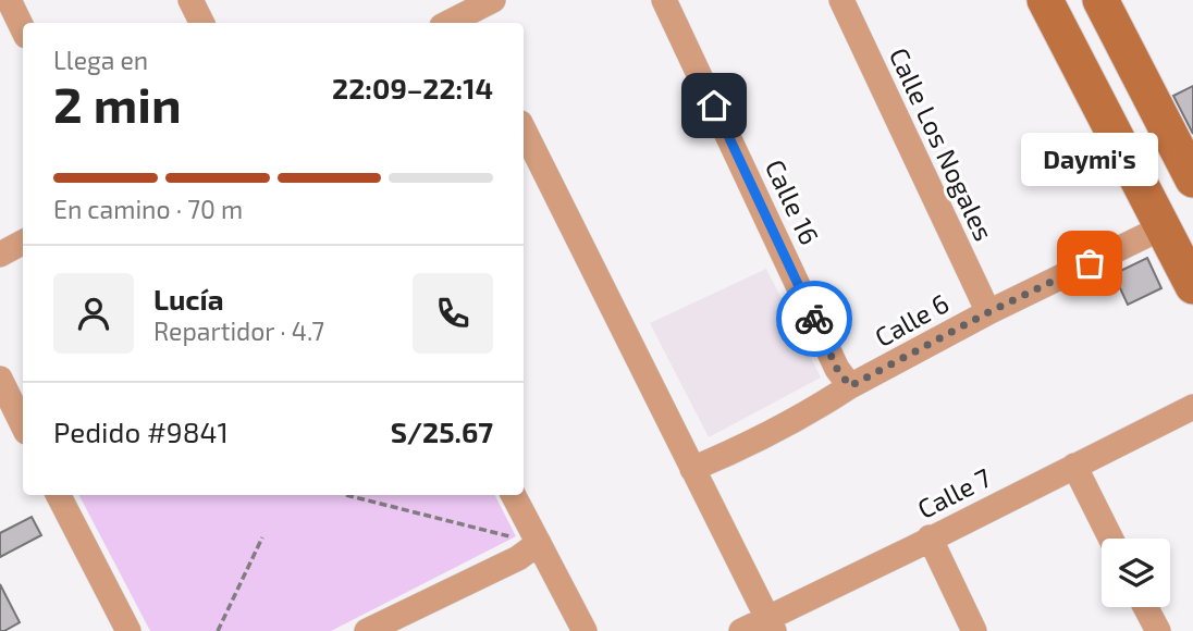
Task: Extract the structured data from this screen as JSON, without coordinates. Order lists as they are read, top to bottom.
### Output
{
  "streets": {
    "street": [
      "Calle Los Nogales",
      "Calle 16",
      "Calle 6",
      "Calle 7"
    ]
  },
  "crossings": [
    ["Calle Los Nogales", "Calle 6"],
    ["Calle 16", "Calle 6"]
  ],
  "places": ["Daymi's"],
  "page": {
    "heading": ["2 min", "Llega en", "22:09–22:14"],
    "panel": [
      "Lucía",
      "Repartidor · 4.7",
      "Pedido #9841",
      "S/25.67"
    ],
    "bubble": "Daymi's",
    "bar": "En camino · 70 m"
  }
}
